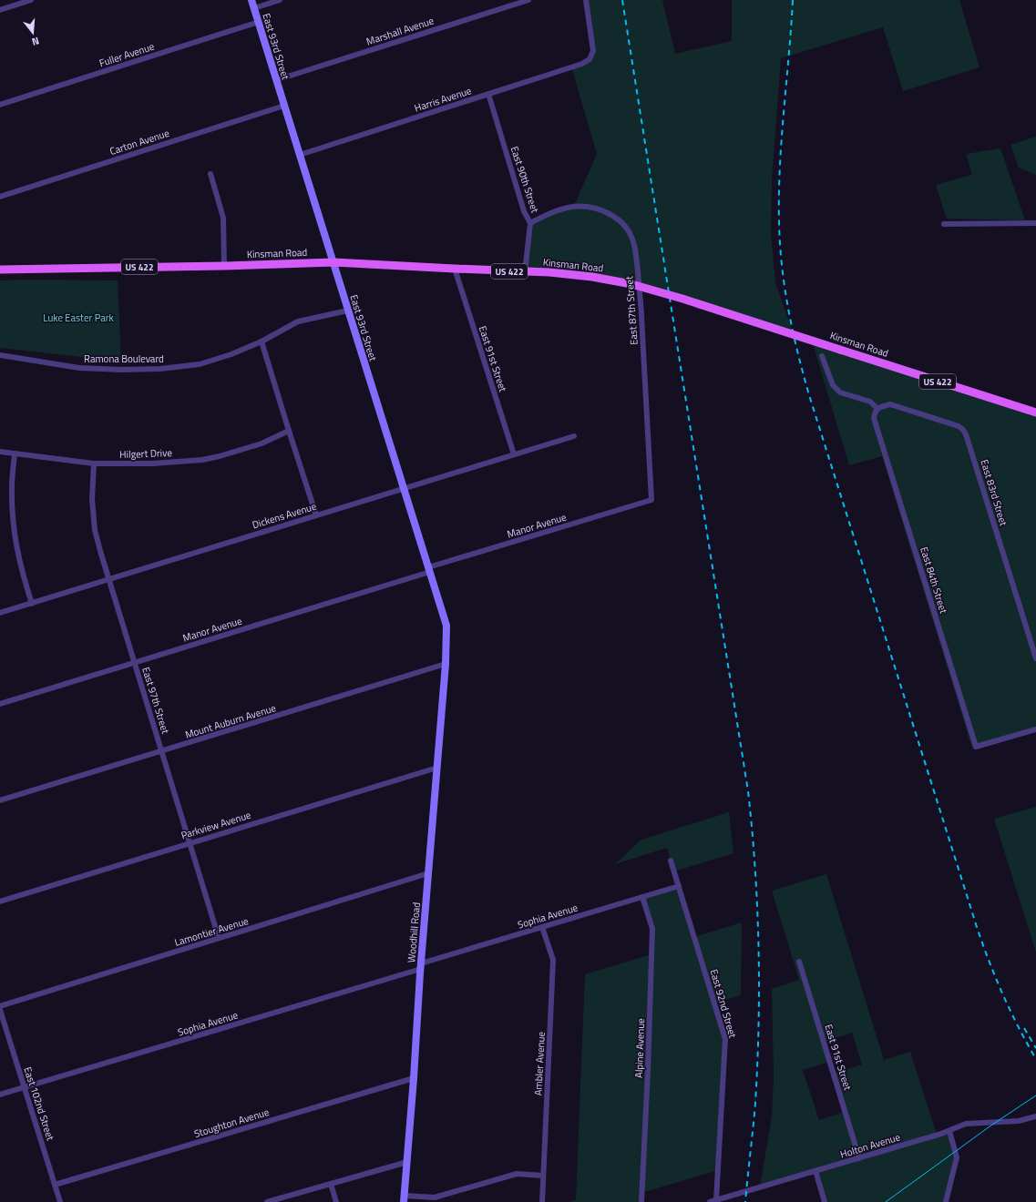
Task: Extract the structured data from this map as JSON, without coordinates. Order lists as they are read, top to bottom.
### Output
{
  "streets": {
    "main road": [
      "East 93rd Street",
      "Kinsman Road",
      "US 422",
      "Woodhill Road"
    ],
    "street": [
      "Marshall Avenue",
      "Fuller Avenue",
      "Harris Avenue",
      "Carton Avenue",
      "East 90th Street",
      "East 87th Street",
      "Ramona Boulevard",
      "East 91st Street",
      "Hilgert Drive",
      "East 83rd Street",
      "Dickens Avenue",
      "Manor Avenue",
      "East 84th Street",
      "East 97th Street",
      "Mount Auburn Avenue",
      "Parkview Avenue",
      "Sophia Avenue",
      "Lamontier Avenue",
      "East 92nd Street",
      "Alpine Avenue",
      "Ambler Avenue",
      "East 102nd Street",
      "Stoughton Avenue",
      "Holton Avenue"
    ]
  },
  "crossings": [
    ["Marshall Avenue", "East 93rd Street"],
    ["East 93rd Street", "Fuller Avenue"],
    ["East 93rd Street", "Harris Avenue"],
    ["East 93rd Street", "Carton Avenue"],
    ["East 93rd Street", "Kinsman Road"],
    ["East 93rd Street", "Ramona Boulevard"],
    ["East 93rd Street", "Dickens Avenue"],
    ["East 93rd Street", "Manor Avenue"],
    ["East 93rd Street", "Mount Auburn Avenue"],
    ["East 93rd Street", "Woodhill Road"],
    ["Harris Avenue", "East 90th Street"],
    ["East 90th Street", "Kinsman Road"],
    ["East 90th Street", "East 87th Street"],
    ["Kinsman Road", "East 91st Street"],
    ["East 87th Street", "Manor Avenue"],
    ["East 91st Street", "Dickens Avenue"],
    ["East 91st Street", "Holton Avenue"],
    ["Hilgert Drive", "East 97th Street"],
    ["East 83rd Street", "East 84th Street"],
    ["Dickens Avenue", "East 97th Street"],
    ["Manor Avenue", "East 97th Street"],
    ["East 97th Street", "Mount Auburn Avenue"],
    ["East 97th Street", "Parkview Avenue"],
    ["East 97th Street", "Lamontier Avenue"],
    ["Mount Auburn Avenue", "Woodhill Road"],
    ["Parkview Avenue", "Woodhill Road"],
    ["Sophia Avenue", "Woodhill Road"],
    ["Sophia Avenue", "East 92nd Street"],
    ["Sophia Avenue", "Alpine Avenue"],
    ["Sophia Avenue", "Ambler Avenue"],
    ["Sophia Avenue", "East 102nd Street"],
    ["Lamontier Avenue", "Woodhill Road"],
    ["Woodhill Road", "Stoughton Avenue"],
    ["East 92nd Street", "Holton Avenue"],
    ["East 102nd Street", "Stoughton Avenue"]
  ],
  "parks": ["Luke Easter Park"],
  "north": "bottom"
}
